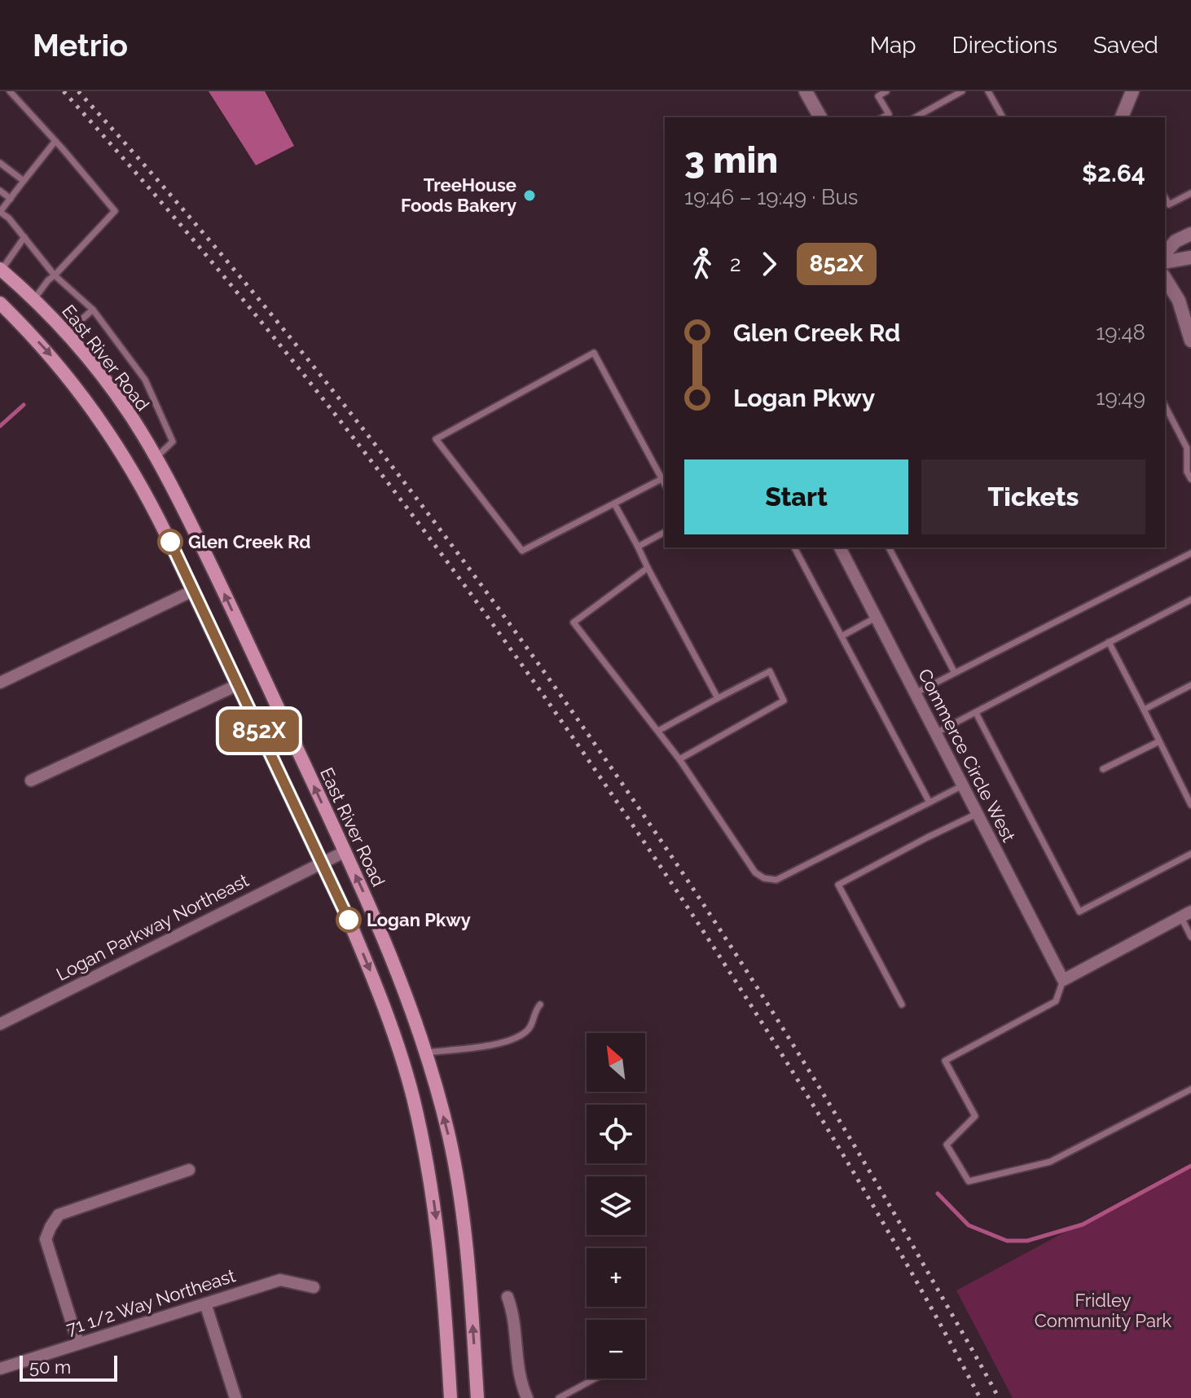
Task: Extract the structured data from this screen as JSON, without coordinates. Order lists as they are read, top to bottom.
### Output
{
  "streets": {
    "main road": ["East River Road"],
    "street": ["Commerce Circle West", "Logan Parkway Northeast", "71 1/2 Way Northeast"]
  },
  "crossings": [
    ["East River Road", "Logan Parkway Northeast"]
  ],
  "parks": ["Fridley Community Park"],
  "places": ["TreeHouse Foods Bakery", "Glen Creek Rd", "Logan Pkwy"],
  "lines": ["bus line 852X"],
  "scale_bar": "50 m",
  "north": "top left",
  "page": {
    "header": "Metrio",
    "nav": ["Map", "Directions", "Saved"],
    "on_map": "852X",
    "heading": ["3 min", "19:46 – 19:49 · Bus", "$2.64"],
    "legs": ["2", "852X"],
    "list": [
      {
        "name": "Glen Creek Rd",
        "value": "19:48"
      },
      {
        "name": "Logan Pkwy",
        "value": "19:49"
      }
    ],
    "buttons": ["Start", "Tickets"],
    "map_buttons": ["+", "−"],
    "scale": "50 m"
  }
}
